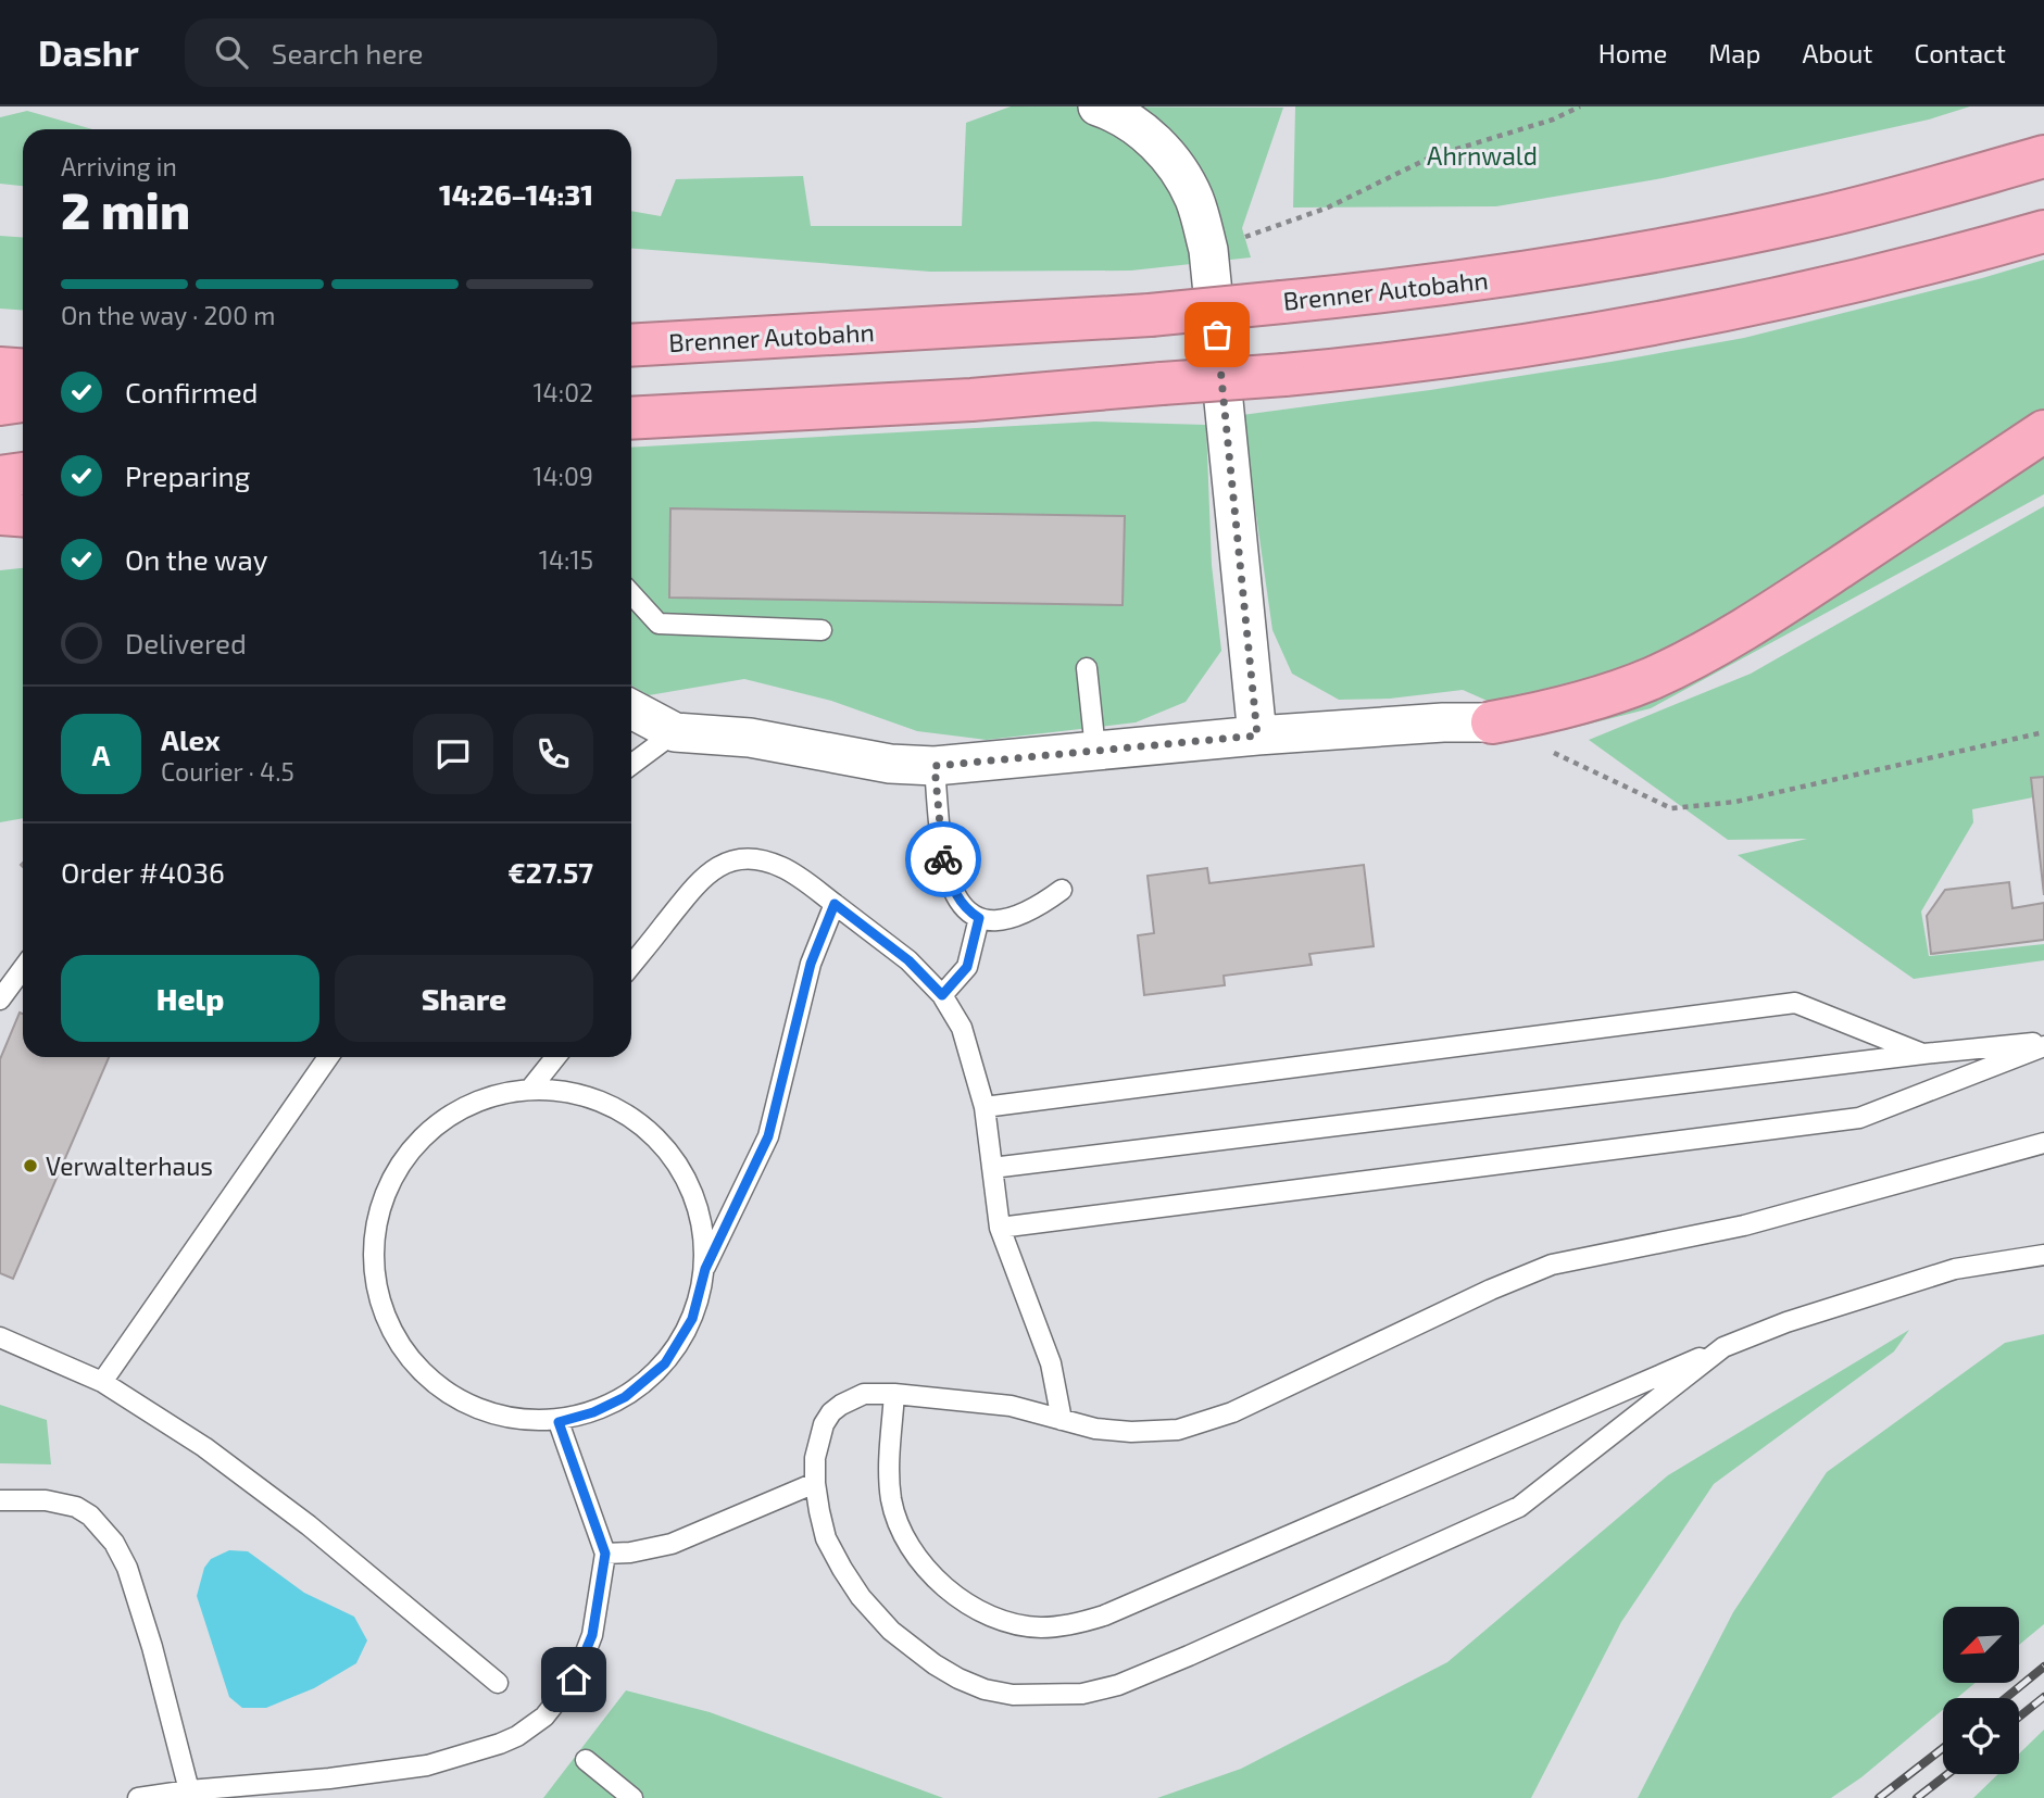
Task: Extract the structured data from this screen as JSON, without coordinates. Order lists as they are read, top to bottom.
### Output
{
  "streets": {
    "highway": ["Brenner Autobahn"]
  },
  "parks": ["Ahrnwald"],
  "places": ["Verwalterhaus"],
  "north": "bottom left",
  "page": {
    "header": "Dashr",
    "search": "Search here",
    "nav": [
      "Home",
      "Map",
      "About",
      "Contact"
    ],
    "heading": ["2 min", "Arriving in", "14:26–14:31"],
    "panel": [
      "Alex",
      "Courier · 4.5",
      "Order #4036",
      "€27.57"
    ],
    "bar": "On the way · 200 m",
    "list": [
      ["Confirmed", "14:02"],
      ["Preparing", "14:09"],
      ["On the way", "14:15"],
      "Delivered"
    ],
    "round": "A",
    "buttons": ["Help", "Share"]
  }
}
